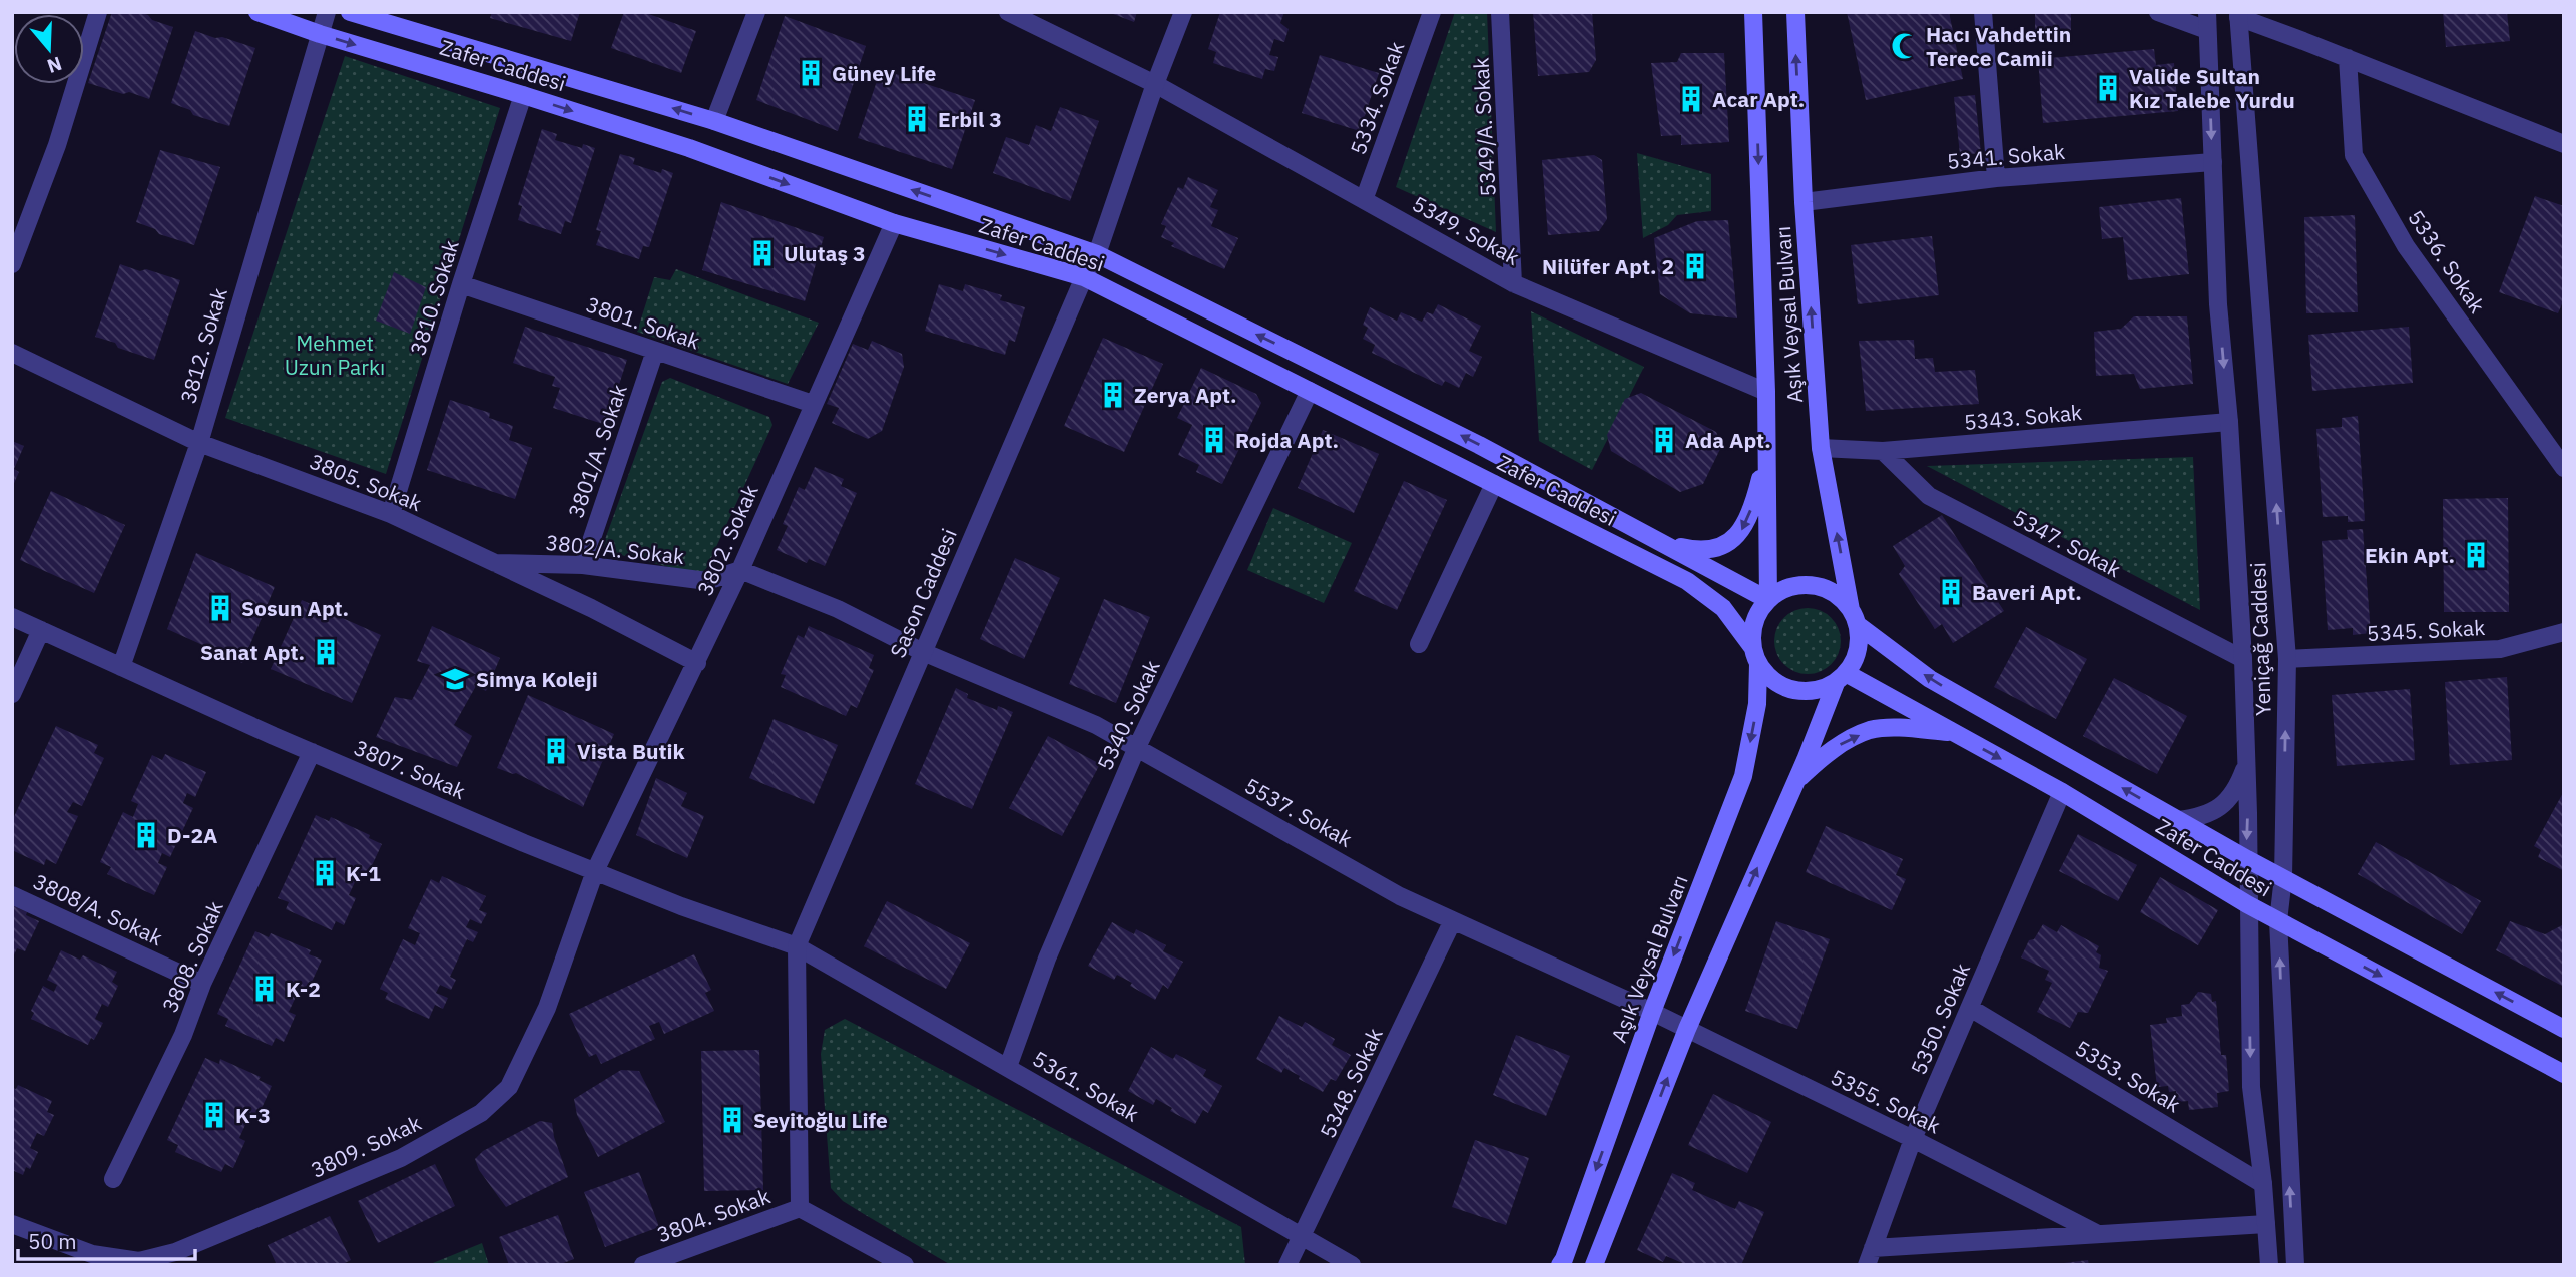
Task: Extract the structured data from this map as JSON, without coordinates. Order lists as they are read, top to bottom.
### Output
{
  "streets": {
    "main road": ["Zafer Caddesi", "Aşık Veysal Bulvarı"],
    "street": [
      "5334. Sokak",
      "5349/A. Sokak",
      "5341. Sokak",
      "5349. Sokak",
      "5336. Sokak",
      "3810. Sokak",
      "3801. Sokak",
      "3812. Sokak",
      "5343. Sokak",
      "3801/A. Sokak",
      "3805. Sokak",
      "3802. Sokak",
      "5347. Sokak",
      "3802/A. Sokak",
      "Sason Caddesi",
      "5345. Sokak",
      "Yeniçağ Caddesi",
      "5340. Sokak",
      "3807. Sokak",
      "5537. Sokak",
      "3808/A. Sokak",
      "3808. Sokak",
      "5350. Sokak",
      "5353. Sokak",
      "5348. Sokak",
      "5361. Sokak",
      "5355. Sokak",
      "3809. Sokak",
      "3804. Sokak"
    ]
  },
  "crossings": [
    ["Zafer Caddesi", "3810. Sokak"],
    ["Zafer Caddesi", "Aşık Veysal Bulvarı"],
    ["Zafer Caddesi", "3812. Sokak"],
    ["Zafer Caddesi", "3802. Sokak"],
    ["Zafer Caddesi", "Sason Caddesi"],
    ["Zafer Caddesi", "Yeniçağ Caddesi"],
    ["Zafer Caddesi", "5340. Sokak"],
    ["Zafer Caddesi", "5350. Sokak"],
    ["5334. Sokak", "5349. Sokak"],
    ["5349/A. Sokak", "5349. Sokak"],
    ["5341. Sokak", "Aşık Veysal Bulvarı"],
    ["5341. Sokak", "Yeniçağ Caddesi"],
    ["5349. Sokak", "Aşık Veysal Bulvarı"],
    ["5349. Sokak", "Sason Caddesi"],
    ["3810. Sokak", "3801. Sokak"],
    ["3810. Sokak", "3805. Sokak"],
    ["Aşık Veysal Bulvarı", "5343. Sokak"],
    ["Aşık Veysal Bulvarı", "5537. Sokak"],
    ["Aşık Veysal Bulvarı", "5355. Sokak"],
    ["3801. Sokak", "3801/A. Sokak"],
    ["3801. Sokak", "3802. Sokak"],
    ["3812. Sokak", "3805. Sokak"],
    ["3812. Sokak", "3807. Sokak"],
    ["5343. Sokak", "5347. Sokak"],
    ["5343. Sokak", "Yeniçağ Caddesi"],
    ["3801/A. Sokak", "3802/A. Sokak"],
    ["3805. Sokak", "3802. Sokak"],
    ["3805. Sokak", "3802/A. Sokak"],
    ["3802. Sokak", "3802/A. Sokak"],
    ["3802. Sokak", "3807. Sokak"],
    ["3802. Sokak", "3809. Sokak"],
    ["5347. Sokak", "Yeniçağ Caddesi"],
    ["Sason Caddesi", "3807. Sokak"],
    ["Sason Caddesi", "5537. Sokak"],
    ["Sason Caddesi", "5361. Sokak"],
    ["Sason Caddesi", "3804. Sokak"],
    ["5345. Sokak", "Yeniçağ Caddesi"],
    ["Yeniçağ Caddesi", "5353. Sokak"],
    ["5340. Sokak", "5537. Sokak"],
    ["5340. Sokak", "5361. Sokak"],
    ["3807. Sokak", "3808. Sokak"],
    ["3807. Sokak", "5361. Sokak"],
    ["3807. Sokak", "3809. Sokak"],
    ["5537. Sokak", "5348. Sokak"],
    ["5537. Sokak", "5355. Sokak"],
    ["3808/A. Sokak", "3808. Sokak"],
    ["5350. Sokak", "5353. Sokak"],
    ["5350. Sokak", "5355. Sokak"],
    ["5348. Sokak", "5361. Sokak"]
  ],
  "parks": ["Mehmet Uzun Parkı"],
  "places": {
    "mosque": ["Hacı Vahdettin Terece Camii"],
    "building": [
      "Güney Life",
      "Valide Sultan Kız Talebe Yurdu",
      "Acar Apt.",
      "Erbil 3",
      "Ulutaş 3",
      "Nilüfer Apt. 2",
      "Zerya Apt.",
      "Rojda Apt.",
      "Ada Apt.",
      "Ekin Apt.",
      "Baveri Apt.",
      "Sosun Apt.",
      "Sanat Apt.",
      "Vista Butik",
      "D-2A",
      "K-1",
      "K-2",
      "K-3",
      "Seyitoğlu Life"
    ],
    "school or university": ["Simya Koleji"]
  },
  "scale_bar": "50 m",
  "north": "bottom"
}
